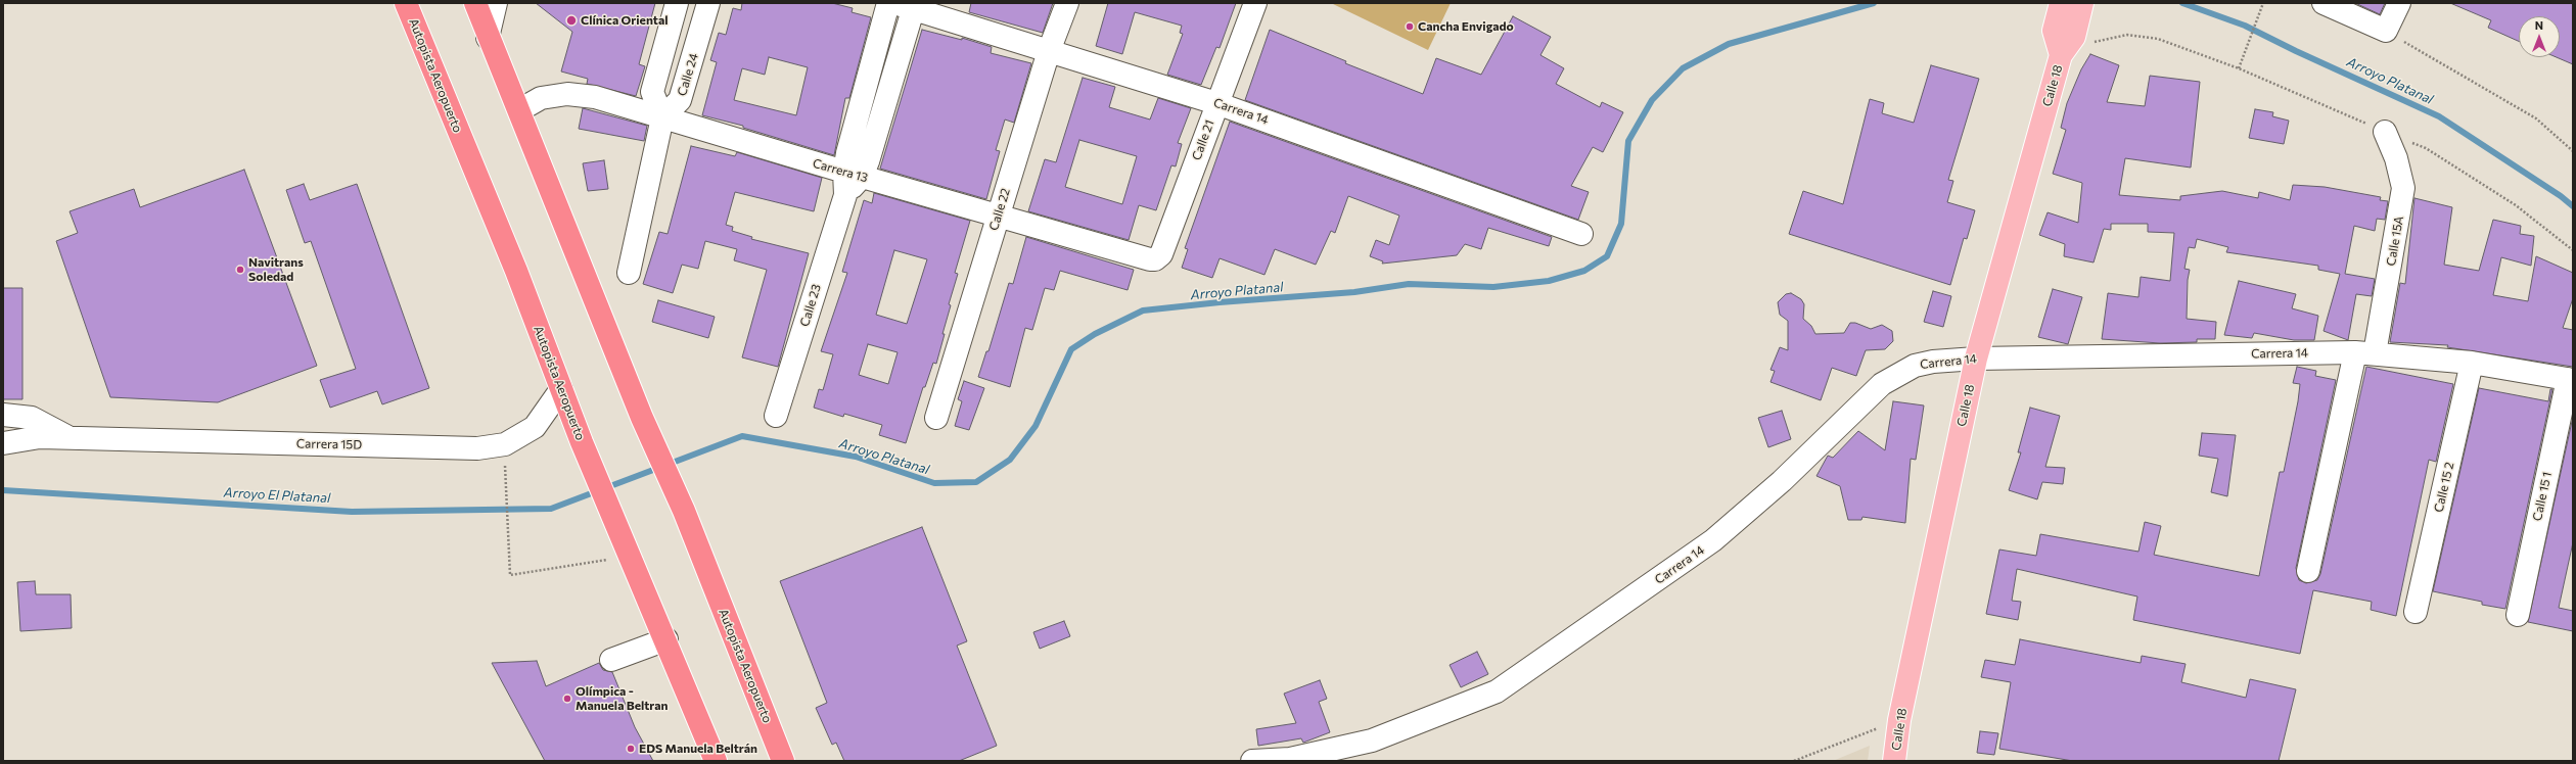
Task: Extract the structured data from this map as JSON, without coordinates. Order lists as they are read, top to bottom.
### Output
{
  "streets": {
    "highway": ["Autopista Aeropuerto"],
    "main road": ["Calle 18"],
    "street": [
      "Calle 24",
      "Carrera 14",
      "Calle 21",
      "Carrera 13",
      "Calle 22",
      "Calle 15A",
      "Calle 23",
      "Carrera 15D",
      "Calle 15 2",
      "Calle 15 1"
    ]
  },
  "crossings": [
    ["Calle 24", "Carrera 13"],
    ["Autopista Aeropuerto", "Carrera 13"],
    ["Autopista Aeropuerto", "Carrera 15D"],
    ["Calle 18", "Carrera 14"],
    ["Carrera 14", "Calle 21"],
    ["Carrera 14", "Calle 22"],
    ["Carrera 14", "Calle 15A"],
    ["Carrera 14", "Calle 23"],
    ["Carrera 14", "Calle 15 2"],
    ["Carrera 14", "Calle 15 1"],
    ["Calle 21", "Carrera 13"],
    ["Carrera 13", "Calle 22"],
    ["Carrera 13", "Calle 23"]
  ],
  "water": ["Arroyo Platanal", "Arroyo El Platanal"],
  "places": [
    "Clínica Oriental",
    "Cancha Envigado",
    "Navitrans Soledad",
    "Olímpica - Manuela Beltran",
    "EDS Manuela Beltrán"
  ],
  "north": "top"
}
